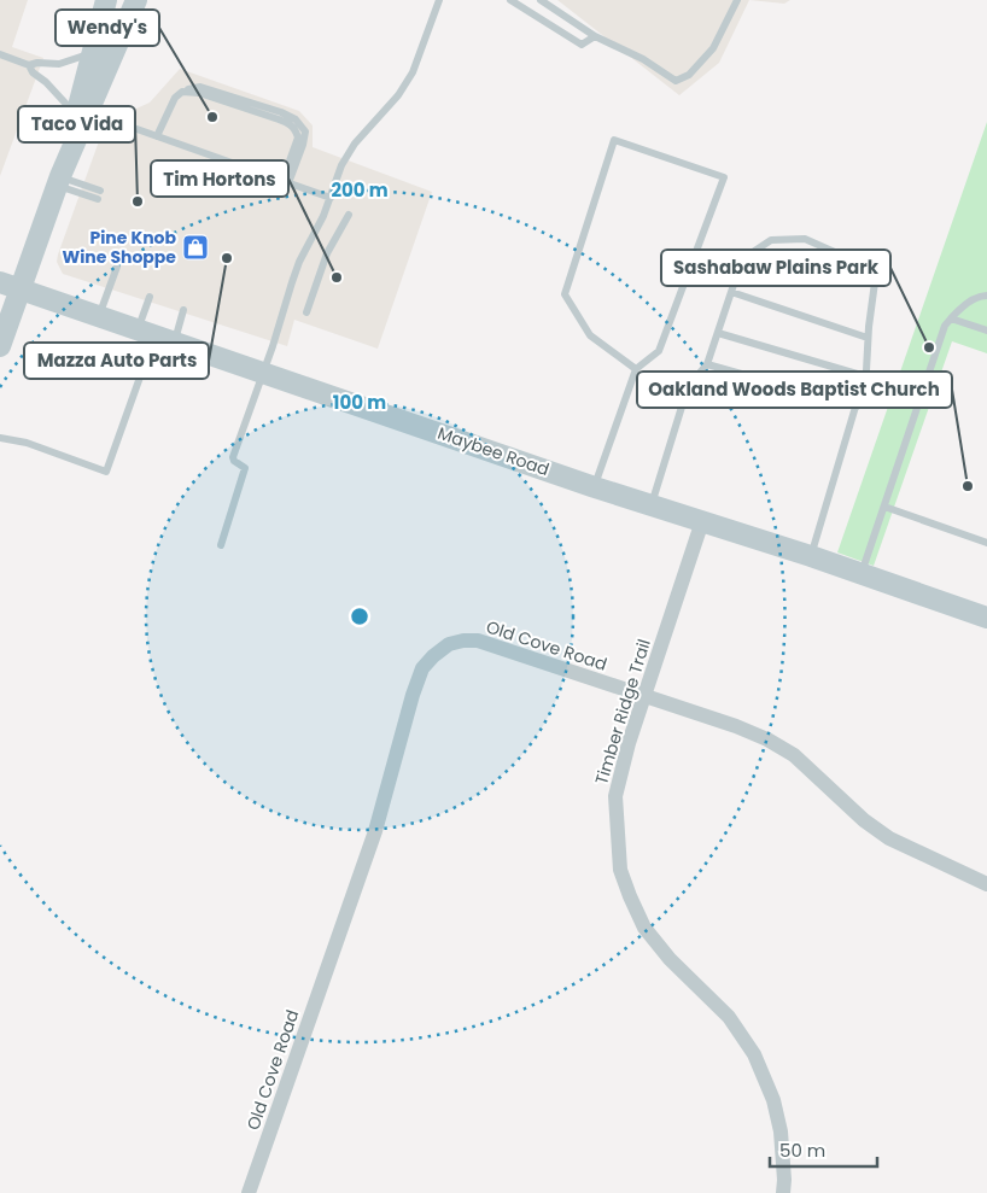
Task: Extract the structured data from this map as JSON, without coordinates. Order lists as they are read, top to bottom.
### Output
{
  "streets": {
    "main road": ["Maybee Road"],
    "street": ["Old Cove Road", "Timber Ridge Trail"]
  },
  "crossings": [
    ["Maybee Road", "Timber Ridge Trail"],
    ["Old Cove Road", "Timber Ridge Trail"]
  ],
  "places": {
    "other": [
      "Wendy's",
      "Taco Vida",
      "Mazza Auto Parts",
      "Tim Hortons",
      "Sashabaw Plains Park",
      "Oakland Woods Baptist Church"
    ],
    "shop": ["Pine Knob Wine Shoppe"]
  },
  "scale_bar": "50 m",
  "rings": ["200 m", "100 m"]
}
